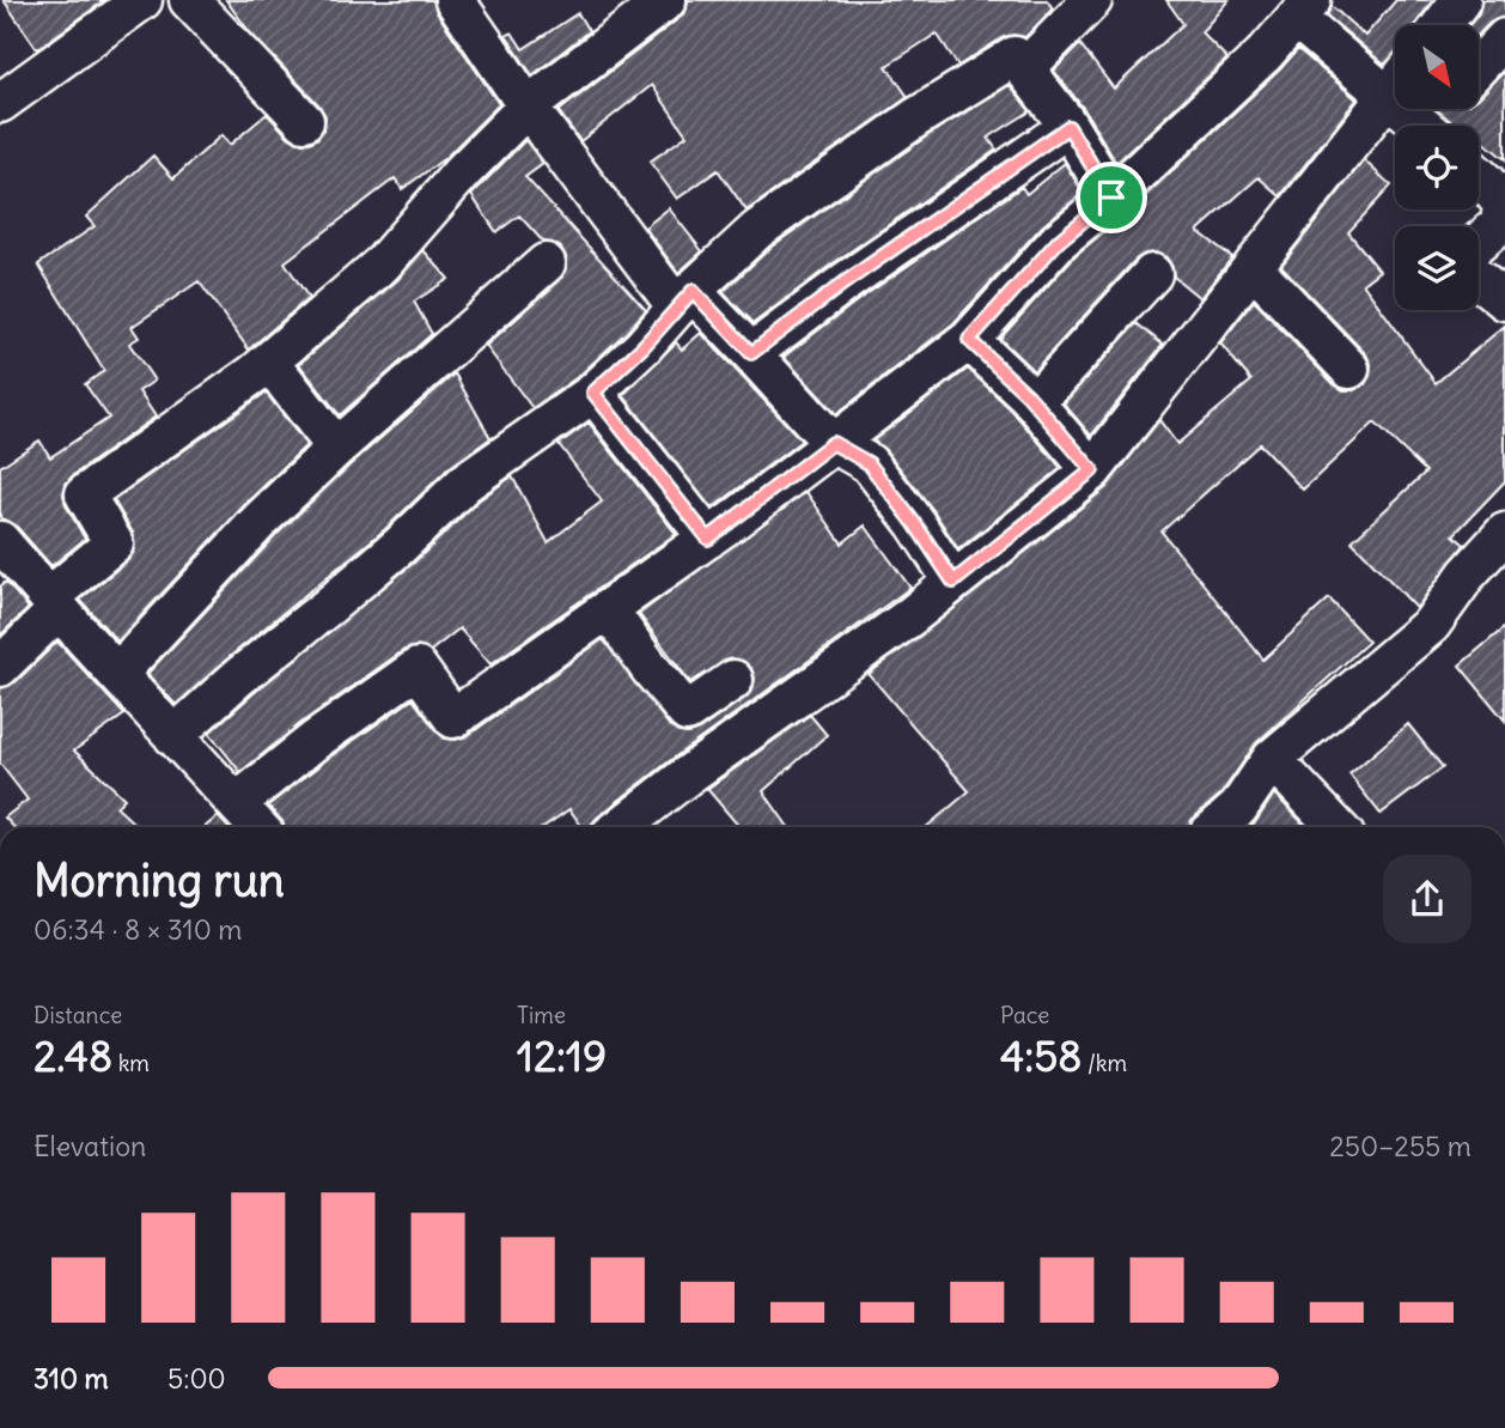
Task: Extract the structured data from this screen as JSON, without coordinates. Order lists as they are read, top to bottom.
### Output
{
  "north": "bottom right",
  "page": {
    "heading": ["Morning run", "06:34 · 8 × 310 m"],
    "stats": [
      ["Distance", "2.48 km"],
      ["Time", "12:19"],
      ["Pace", "4:58 /km"]
    ],
    "chart": ["Elevation", "250–255 m"],
    "list": [
      {
        "name": "310 m",
        "note": "5:00"
      }
    ]
  }
}
